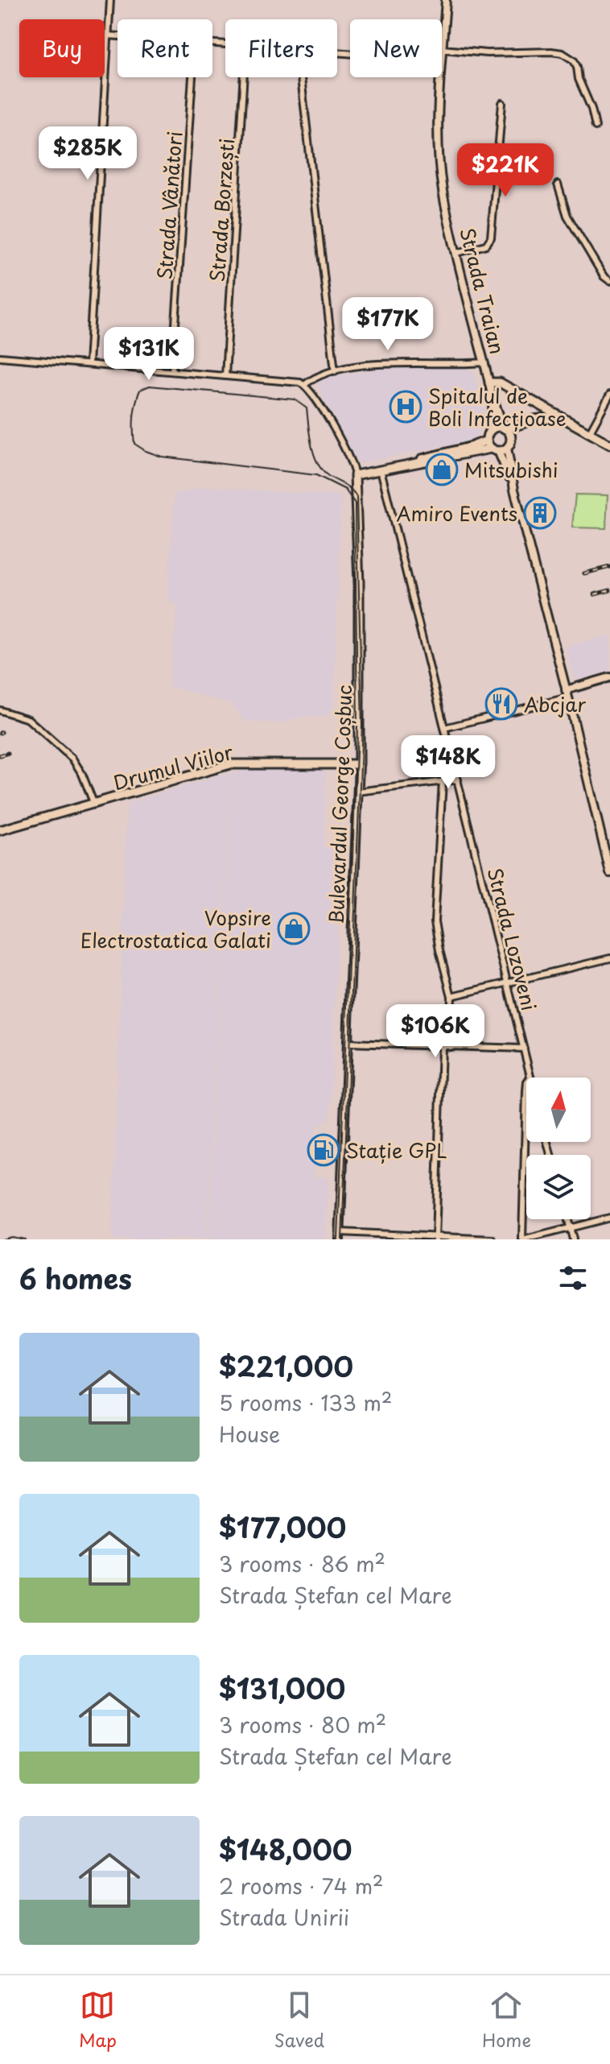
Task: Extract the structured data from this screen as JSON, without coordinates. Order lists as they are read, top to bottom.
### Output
{
  "streets": {
    "highway": ["Drumul Viilor", "Bulevardul George Coșbuc"],
    "main road": ["Strada Traian"],
    "street": ["Strada Vânători", "Strada Borzești", "Strada Lozoveni"]
  },
  "crossings": [
    ["Drumul Viilor", "Bulevardul George Coșbuc"]
  ],
  "places": {
    "hospital": ["Spitalul de Boli Infecțioase"],
    "shop": ["Mitsubishi", "Vopsire Electrostatica Galati"],
    "building": ["Amiro Events"],
    "restaurant": ["Abcjar"],
    "fuel station": ["Stație GPL"]
  },
  "north": "top",
  "page": {
    "chip": [
      "Buy",
      "Rent",
      "Filters",
      "New"
    ],
    "price": [
      "$285K",
      "$221K",
      "$177K",
      "$131K",
      "$148K",
      "$106K"
    ],
    "heading": "6 homes",
    "list": [
      {
        "name": "$221,000",
        "note": "5 rooms · 133 m² · House"
      },
      {
        "name": "$177,000",
        "note": "3 rooms · 86 m² · Strada Ștefan cel Mare"
      },
      {
        "name": "$131,000",
        "note": "3 rooms · 80 m² · Strada Ștefan cel Mare"
      },
      {
        "name": "$148,000",
        "note": "2 rooms · 74 m² · Strada Unirii"
      }
    ],
    "tabs": ["Map", "Saved", "Home"]
  }
}
